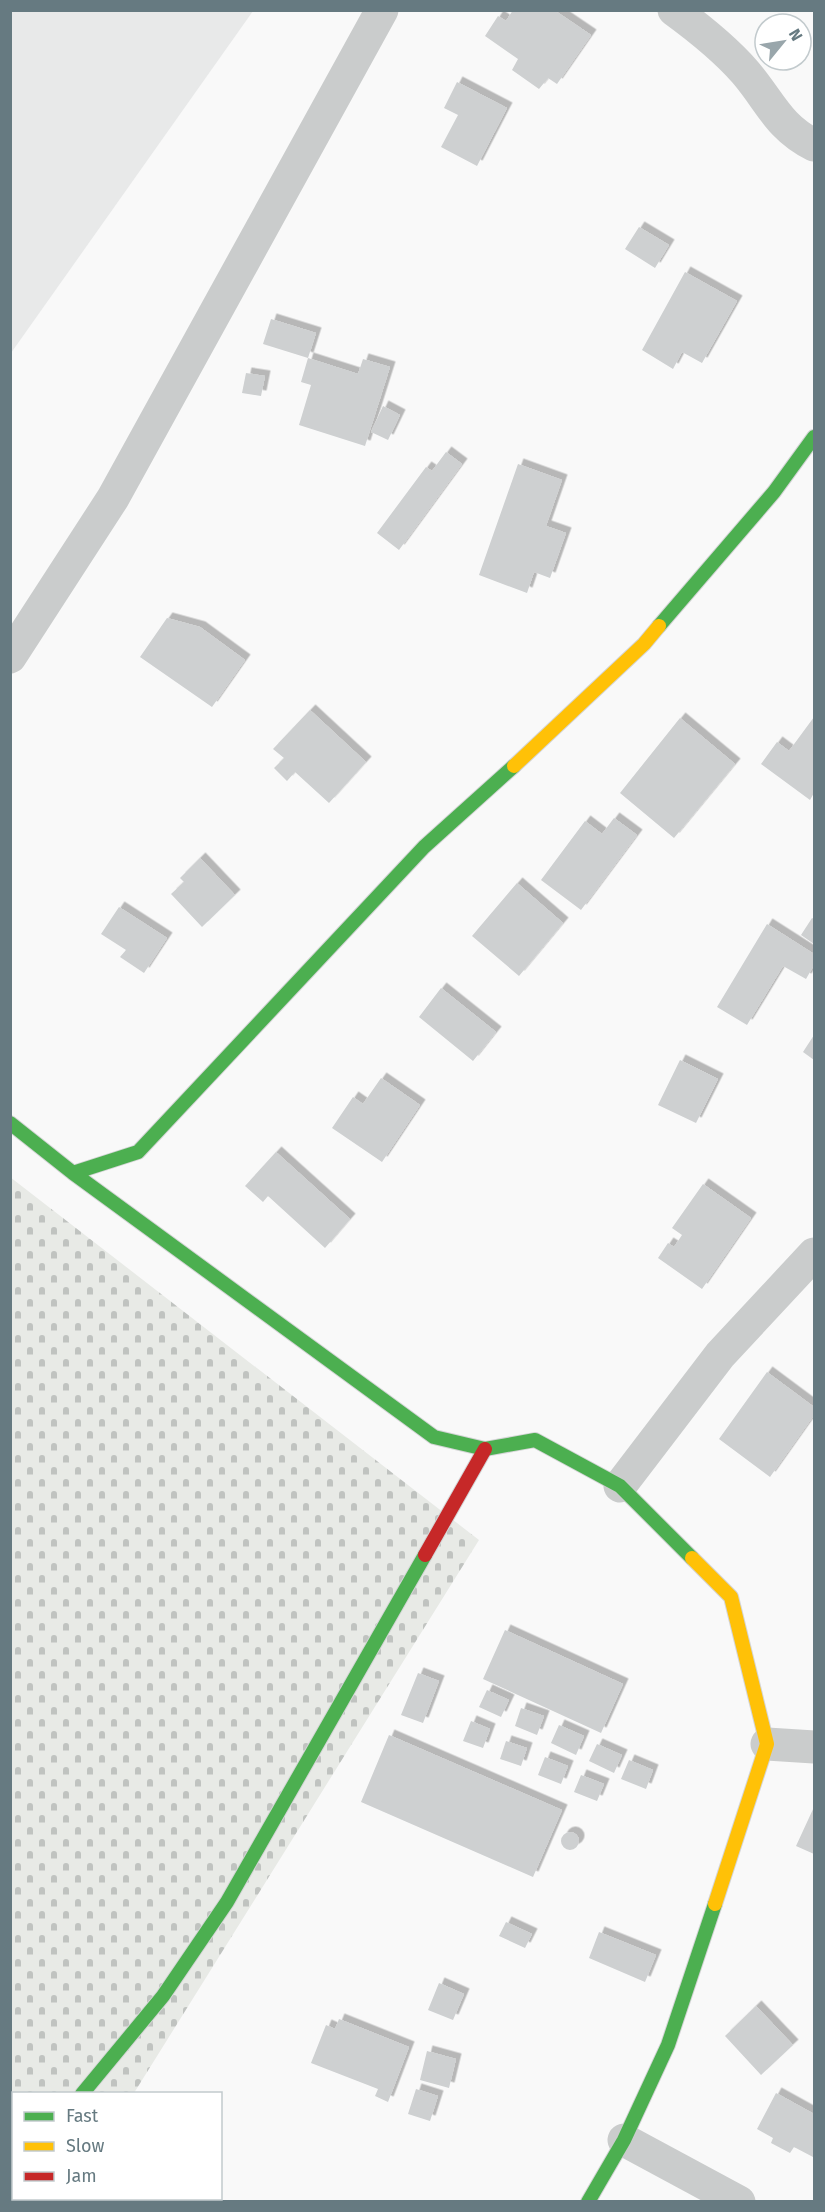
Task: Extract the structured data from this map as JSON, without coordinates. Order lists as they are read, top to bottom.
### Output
{
  "legend": ["Fast", "Slow", "Jam"],
  "north": "top right"
}
